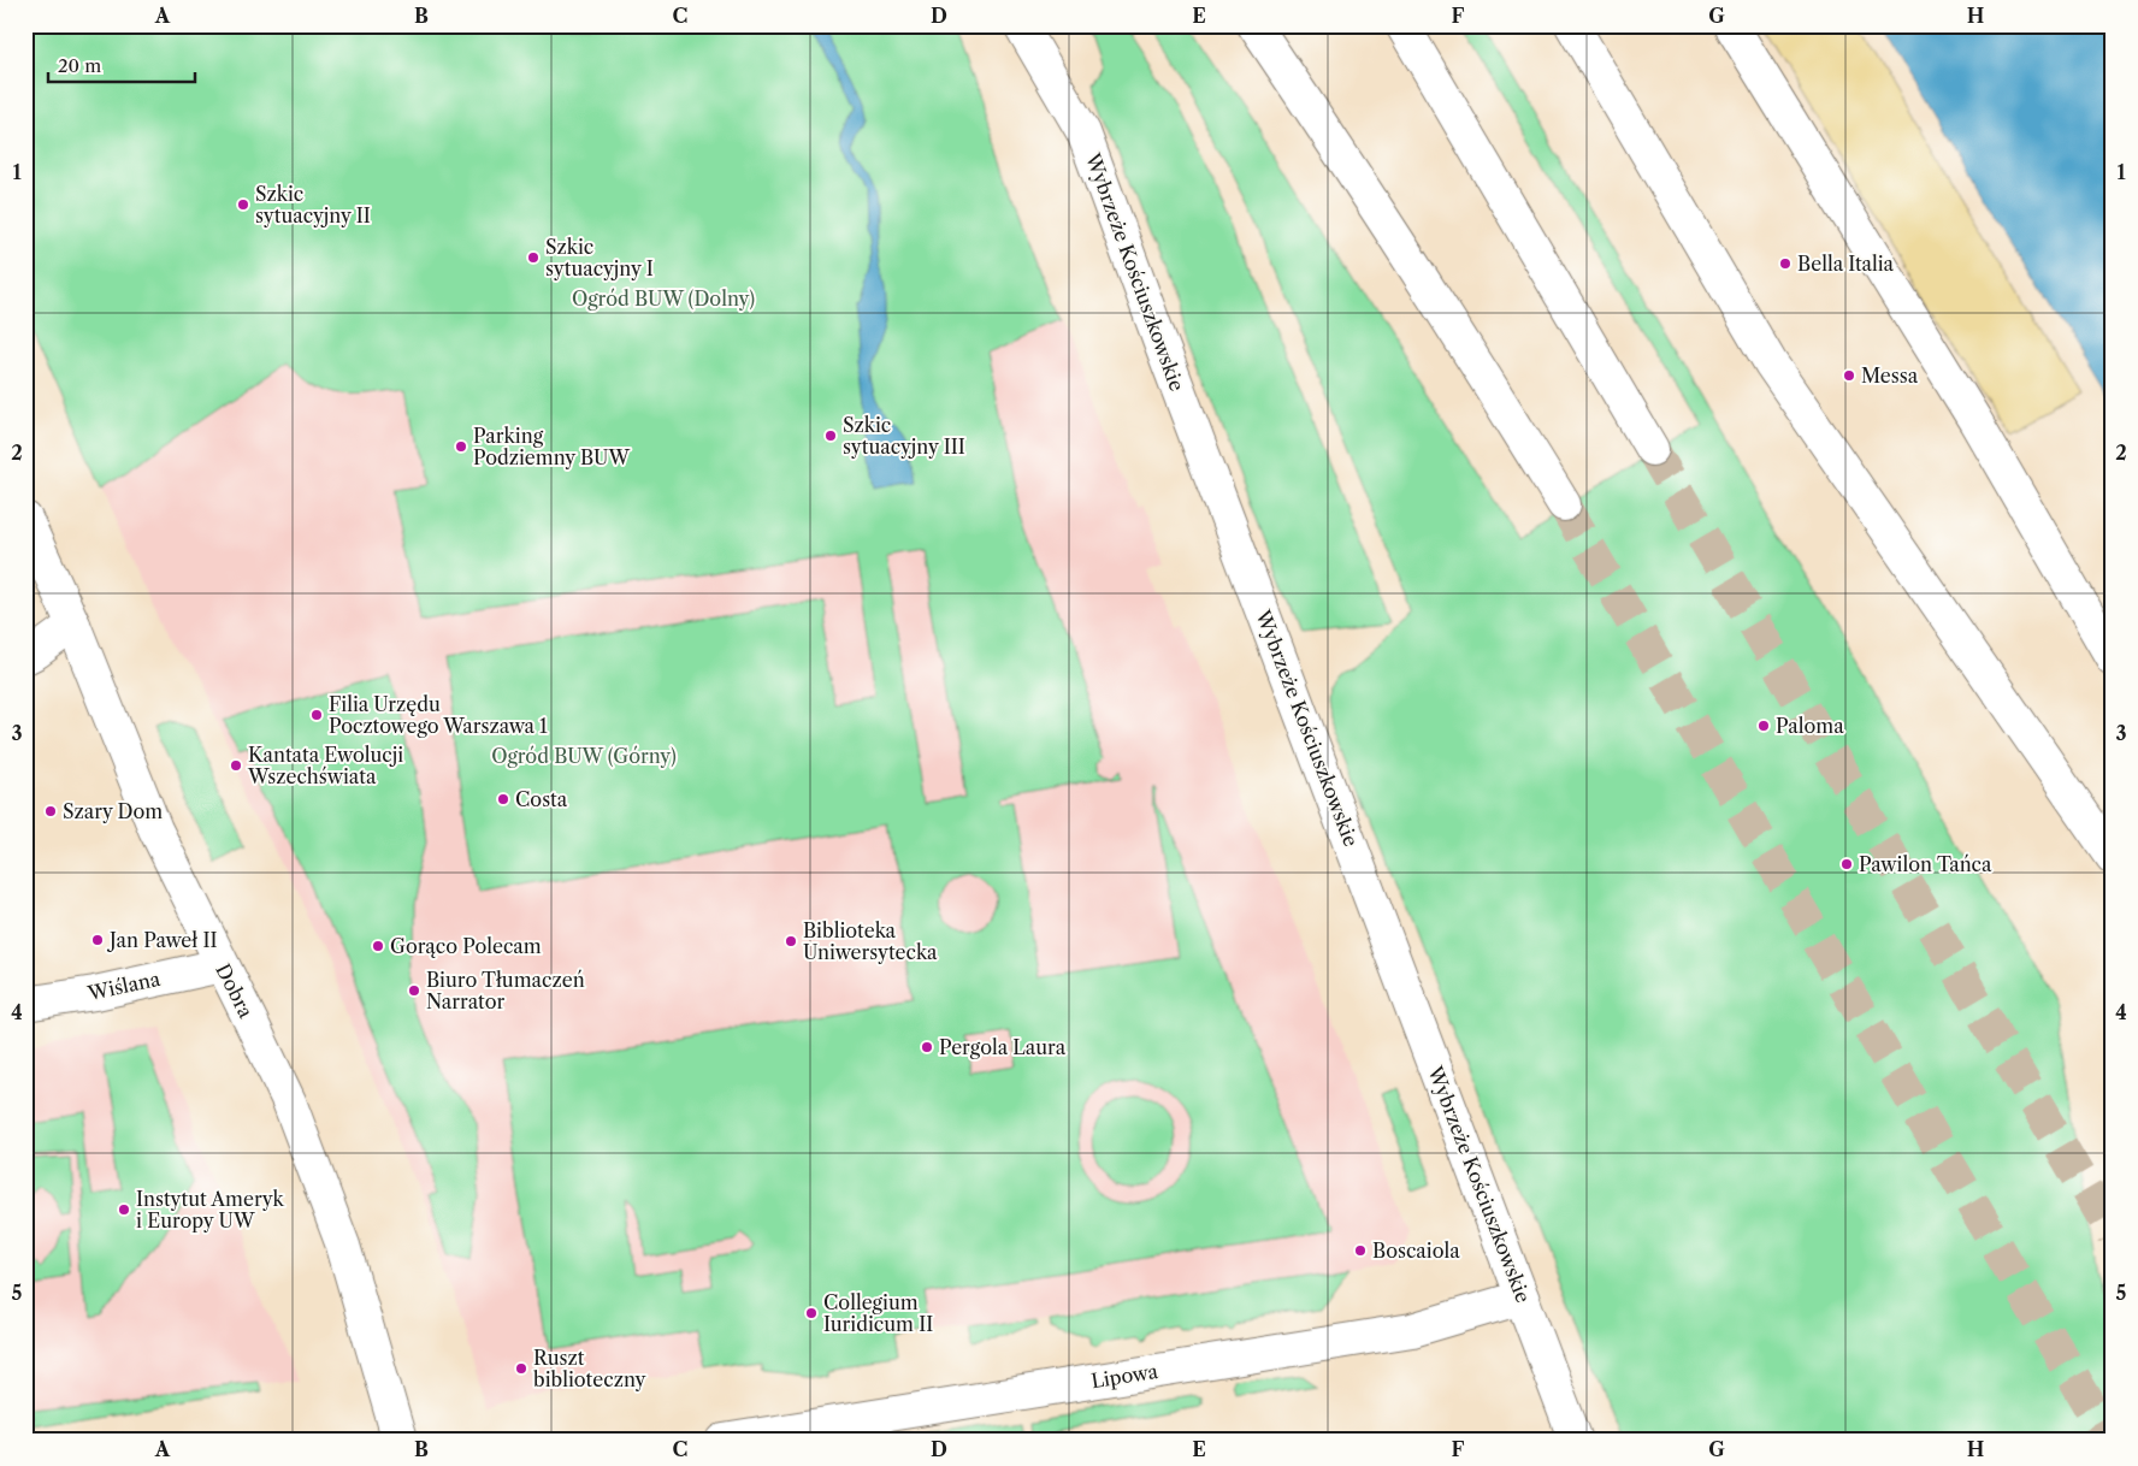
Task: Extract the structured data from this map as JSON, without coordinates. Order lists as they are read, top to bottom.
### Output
{
  "streets": {
    "street": [
      "Wybrzeże Kościuszkowskie",
      "Wiślana",
      "Dobra",
      "Lipowa"
    ]
  },
  "crossings": [
    ["Wybrzeże Kościuszkowskie", "Lipowa"],
    ["Wiślana", "Dobra"]
  ],
  "parks": ["Ogród BUW (Dolny)", "Ogród BUW (Górny)"],
  "places": [
    "Szkic sytuacyjny II",
    "Szkic sytuacyjny I",
    "Bella Italia",
    "Messa",
    "Szkic sytuacyjny III",
    "Parking Podziemny BUW",
    "Filia Urzędu Pocztowego Warszawa 1",
    "Paloma",
    "Kantata Ewolucji Wszechświata",
    "Costa",
    "Szary Dom",
    "Pawilon Tańca",
    "Jan Paweł II",
    "Biblioteka Uniwersytecka",
    "Gorąco Polecam",
    "Biuro Tłumaczeń Narrator",
    "Pergola Laura",
    "Instytut Ameryk i Europy UW",
    "Boscaiola",
    "Collegium Iuridicum II",
    "Ruszt biblioteczny"
  ],
  "scale_bar": "20 m",
  "grid": {
    "columns": [
      "A",
      "B",
      "C",
      "D",
      "E",
      "F",
      "G",
      "H"
    ],
    "rows": [
      "1",
      "2",
      "3",
      "4",
      "5"
    ]
  }
}
